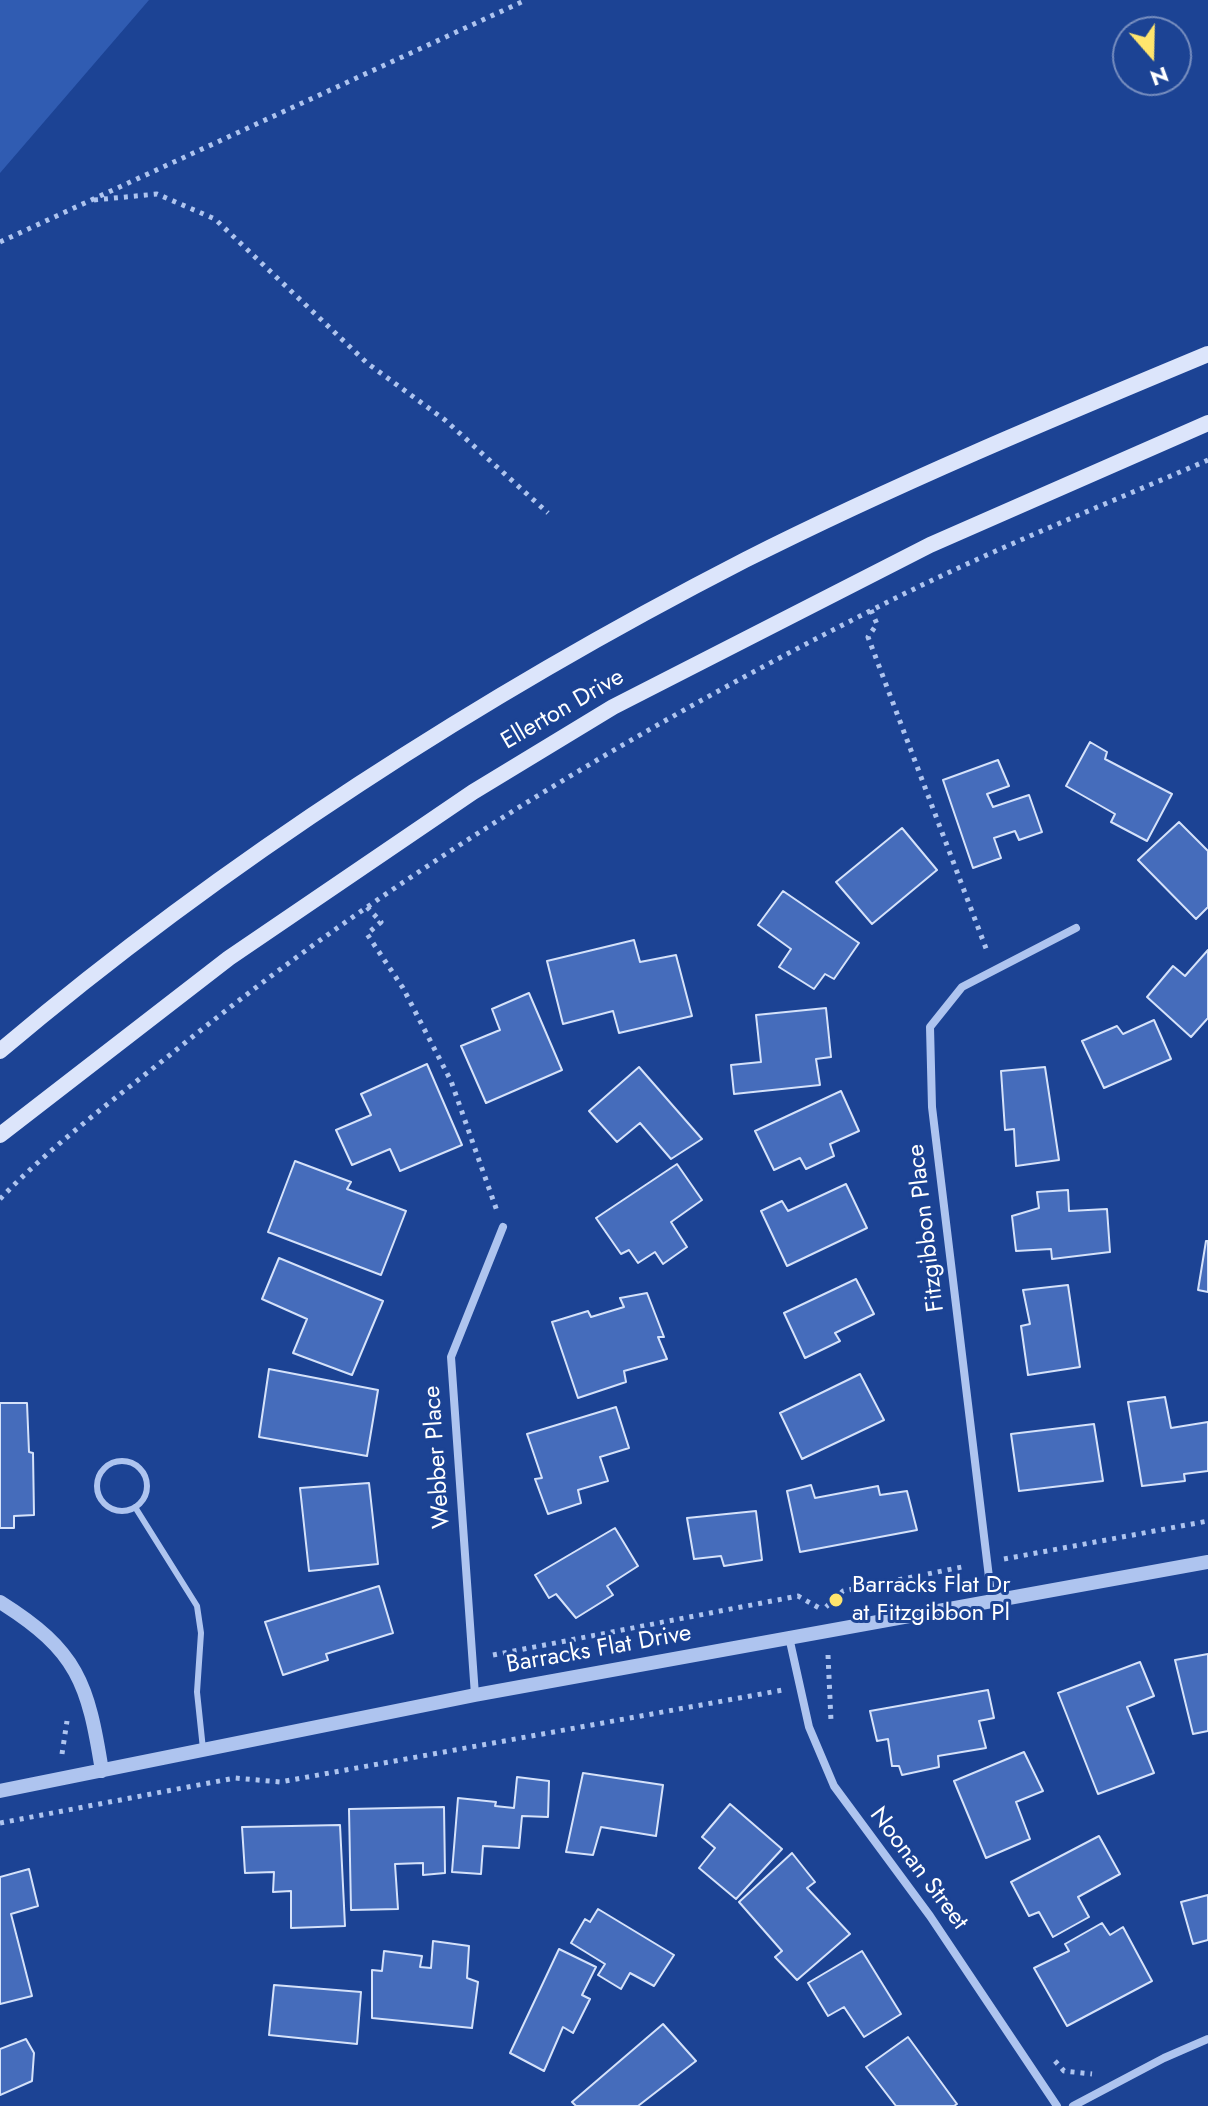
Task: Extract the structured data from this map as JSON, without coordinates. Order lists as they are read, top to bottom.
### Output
{
  "streets": {
    "main road": ["Ellerton Drive"],
    "street": [
      "Fitzgibbon Place",
      "Webber Place",
      "Barracks Flat Drive",
      "Noonan Street"
    ]
  },
  "crossings": [
    ["Fitzgibbon Place", "Barracks Flat Drive"],
    ["Webber Place", "Barracks Flat Drive"],
    ["Barracks Flat Drive", "Noonan Street"]
  ],
  "places": ["Barracks Flat Dr at Fitzgibbon Pl"],
  "north": "bottom"
}
